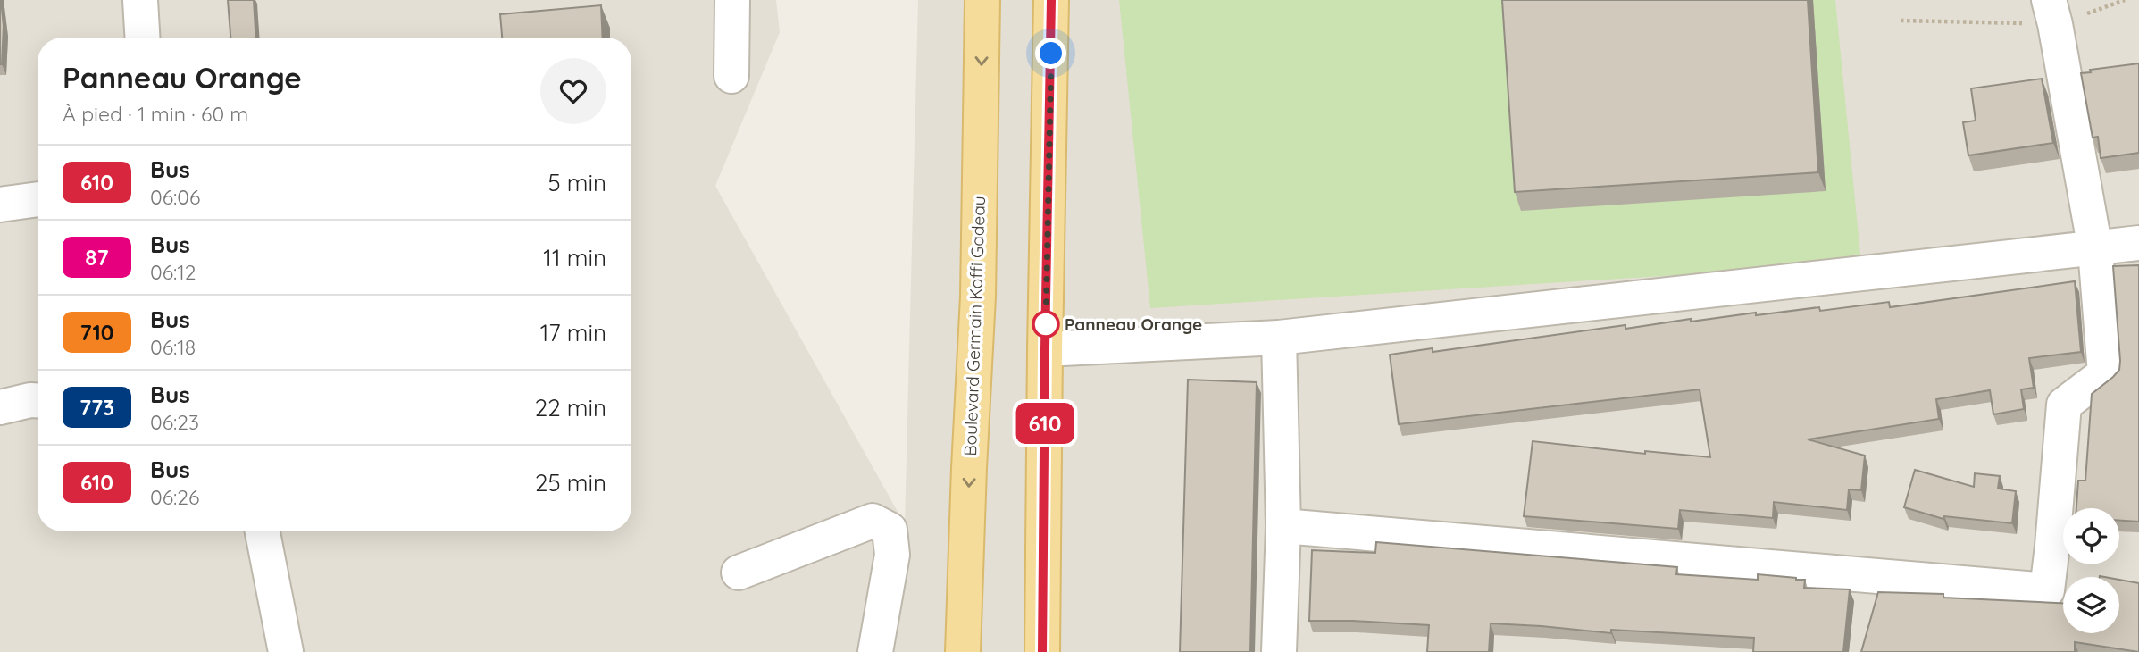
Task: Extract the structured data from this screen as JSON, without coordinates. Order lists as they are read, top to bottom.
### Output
{
  "streets": {
    "main road": ["Boulevard Germain Koffi Gadeau"]
  },
  "places": ["Panneau Orange"],
  "lines": ["bus line 610"],
  "page": {
    "on_map": "610",
    "heading": ["Panneau Orange", "À pied · 1 min · 60 m"],
    "list": [
      {
        "mark": "610",
        "name": "Bus",
        "note": "06:06",
        "value": "5 min"
      },
      {
        "mark": "87",
        "name": "Bus",
        "note": "06:12",
        "value": "11 min"
      },
      {
        "mark": "710",
        "name": "Bus",
        "note": "06:18",
        "value": "17 min"
      },
      {
        "mark": "773",
        "name": "Bus",
        "note": "06:23",
        "value": "22 min"
      },
      {
        "mark": "610",
        "name": "Bus",
        "note": "06:26",
        "value": "25 min"
      }
    ]
  }
}
